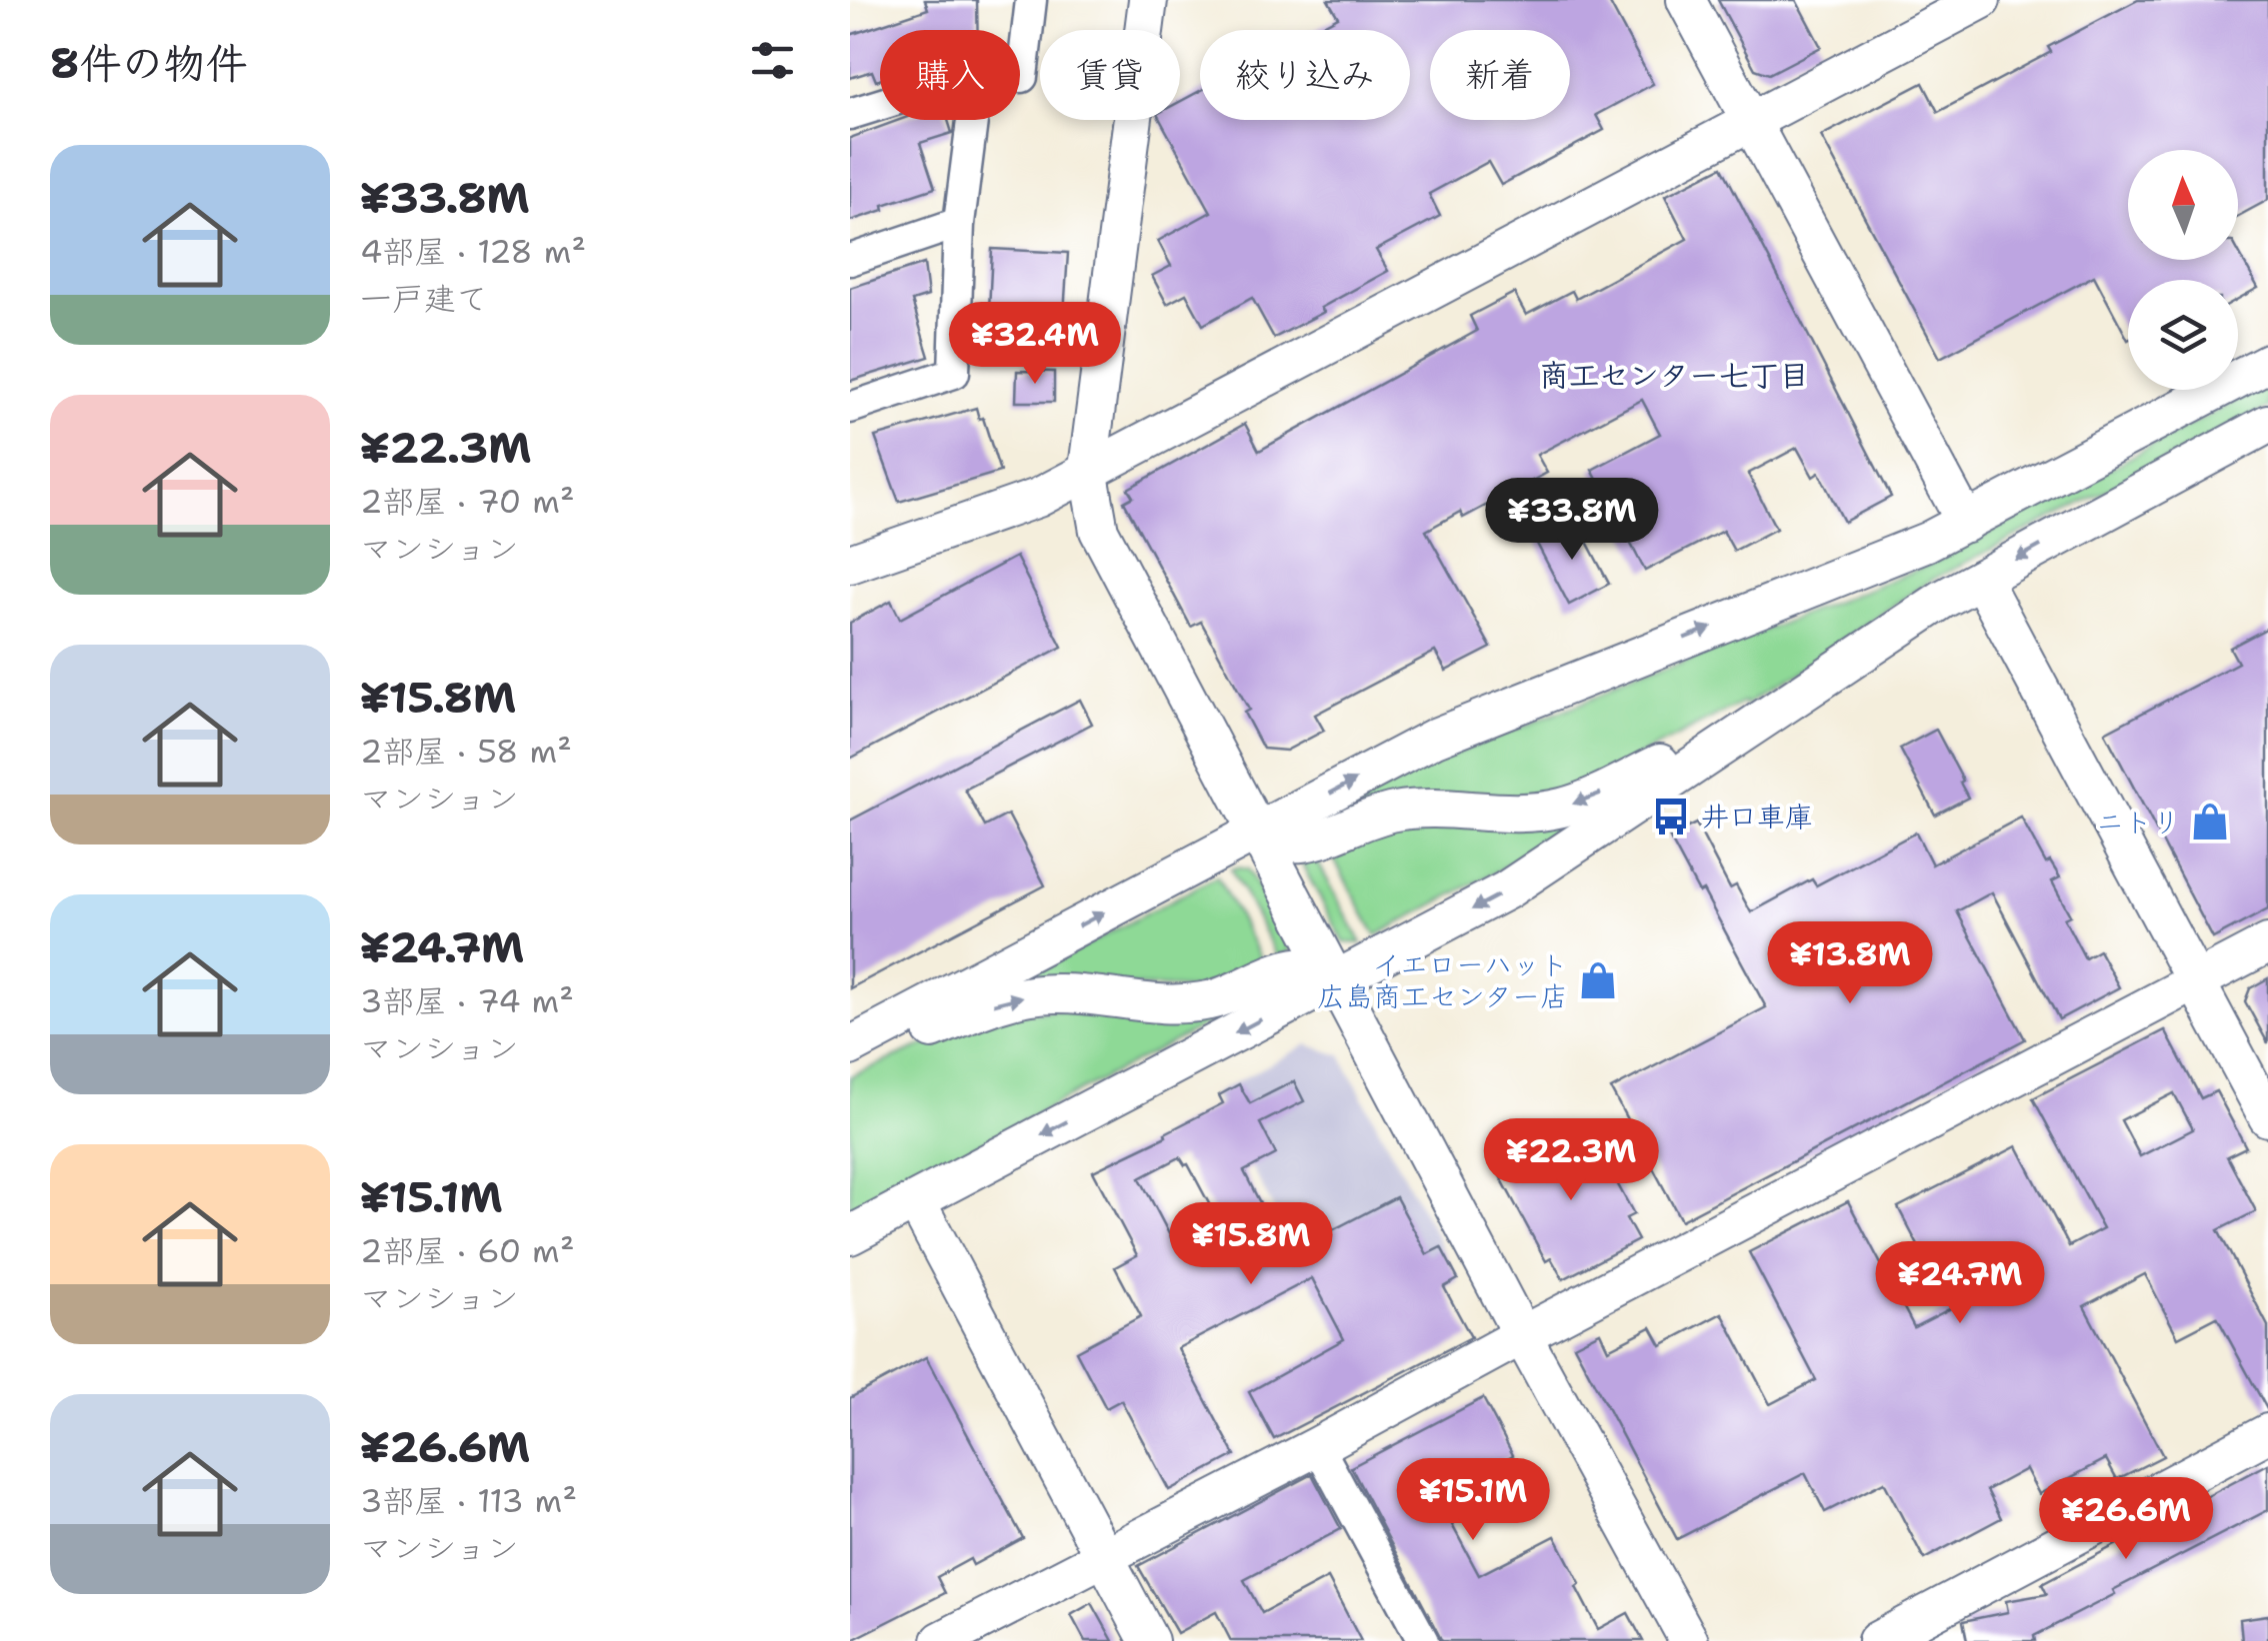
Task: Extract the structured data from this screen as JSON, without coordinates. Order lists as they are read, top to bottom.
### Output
{
  "districts": ["商工センター七丁目"],
  "places": {
    "bus stop": ["井口車庫"],
    "shop": ["ニトリ", "イエローハット 広島商工センター店"]
  },
  "north": "top",
  "page": {
    "heading": "8件の物件",
    "chip": [
      "購入",
      "賃貸",
      "絞り込み",
      "新着"
    ],
    "list": [
      {
        "name": "¥33.8M",
        "note": "4部屋 · 128 m² · 一戸建て"
      },
      {
        "name": "¥22.3M",
        "note": "2部屋 · 70 m² · マンション"
      },
      {
        "name": "¥15.8M",
        "note": "2部屋 · 58 m² · マンション"
      },
      {
        "name": "¥24.7M",
        "note": "3部屋 · 74 m² · マンション"
      },
      {
        "name": "¥15.1M",
        "note": "2部屋 · 60 m² · マンション"
      },
      {
        "name": "¥26.6M",
        "note": "3部屋 · 113 m² · マンション"
      }
    ],
    "price": [
      "¥32.4M",
      "¥33.8M",
      "¥13.8M",
      "¥22.3M",
      "¥15.8M",
      "¥24.7M",
      "¥15.1M",
      "¥26.6M"
    ]
  }
}
